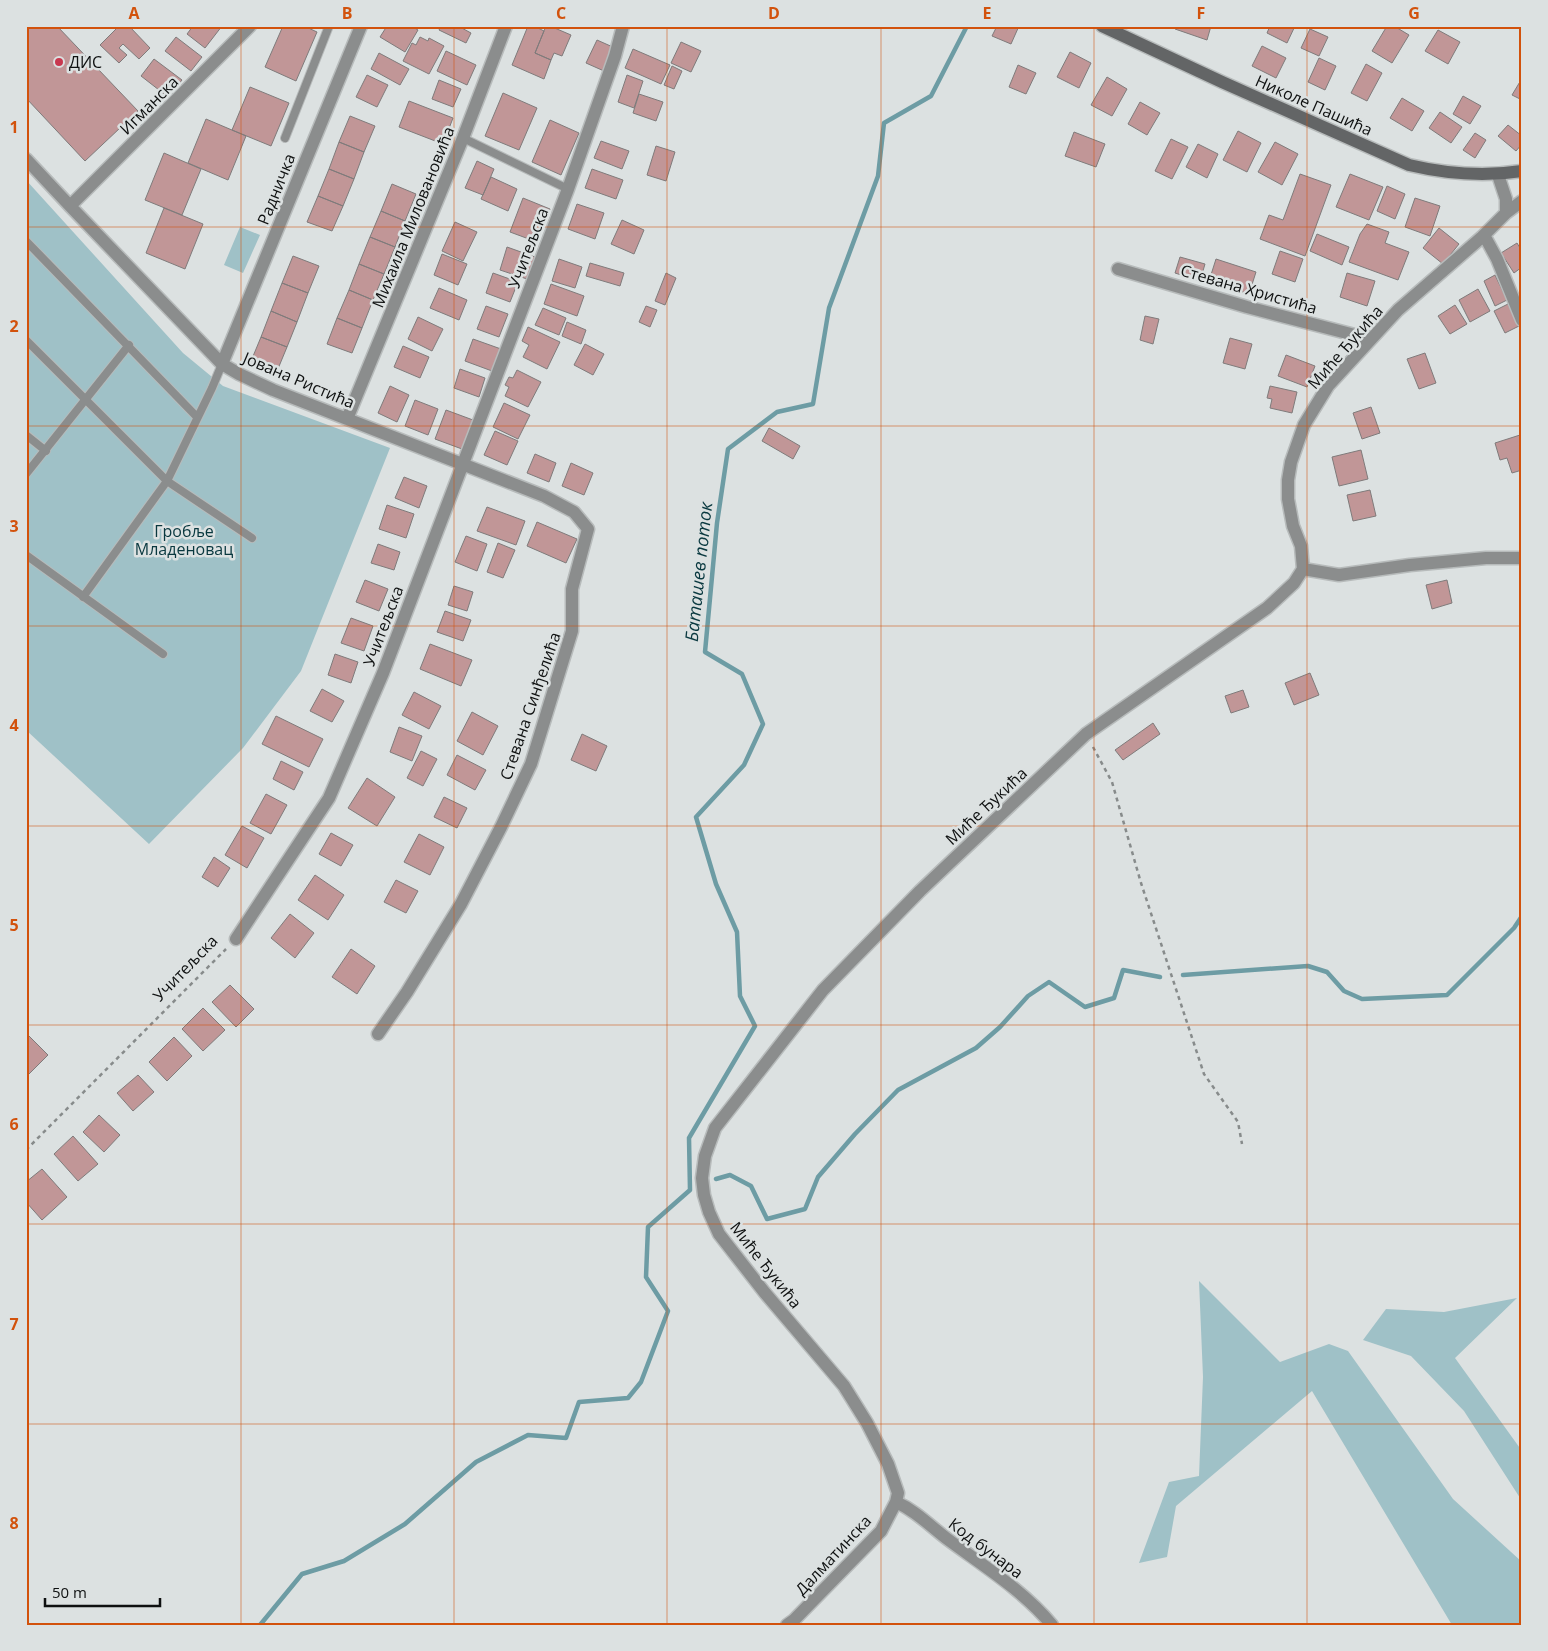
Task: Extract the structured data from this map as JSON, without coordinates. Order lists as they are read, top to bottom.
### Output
{
  "streets": {
    "street": [
      "Игманска",
      "Николе Пашића",
      "Радничка",
      "Михаила Миловановића",
      "Учитељска",
      "Стевана Христића",
      "Миће Ђукића",
      "Јована Ристића",
      "Стевана Синђелића",
      "Код бунара",
      "Далматинска"
    ]
  },
  "crossings": [
    ["Игманска", "Јована Ристића"],
    ["Радничка", "Јована Ристића"],
    ["Михаила Миловановића", "Јована Ристића"],
    ["Учитељска", "Јована Ристића"],
    ["Стевана Христића", "Миће Ђукића"],
    ["Миће Ђукића", "Код бунара"],
    ["Миће Ђукића", "Далматинска"],
    ["Јована Ристића", "Стевана Синђелића"],
    ["Код бунара", "Далматинска"]
  ],
  "water": ["Баташев поток"],
  "parks": ["Гробље Младеновац"],
  "places": ["ДИС"],
  "scale_bar": "50 m",
  "grid": {
    "columns": [
      "A",
      "B",
      "C",
      "D",
      "E",
      "F",
      "G"
    ],
    "rows": [
      "1",
      "2",
      "3",
      "4",
      "5",
      "6",
      "7",
      "8"
    ]
  }
}
